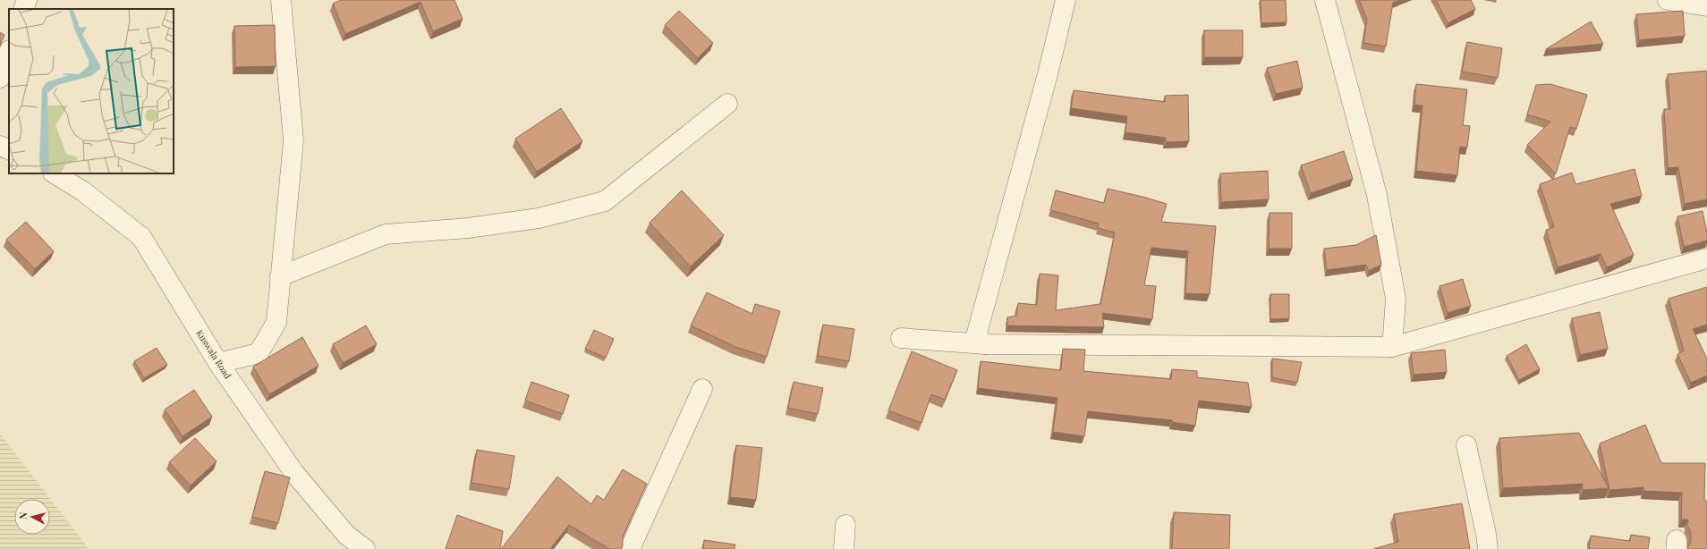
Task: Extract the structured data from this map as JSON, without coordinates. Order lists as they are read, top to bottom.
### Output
{
  "streets": {
    "street": ["Kuswala Road"]
  },
  "north": "left"
}
